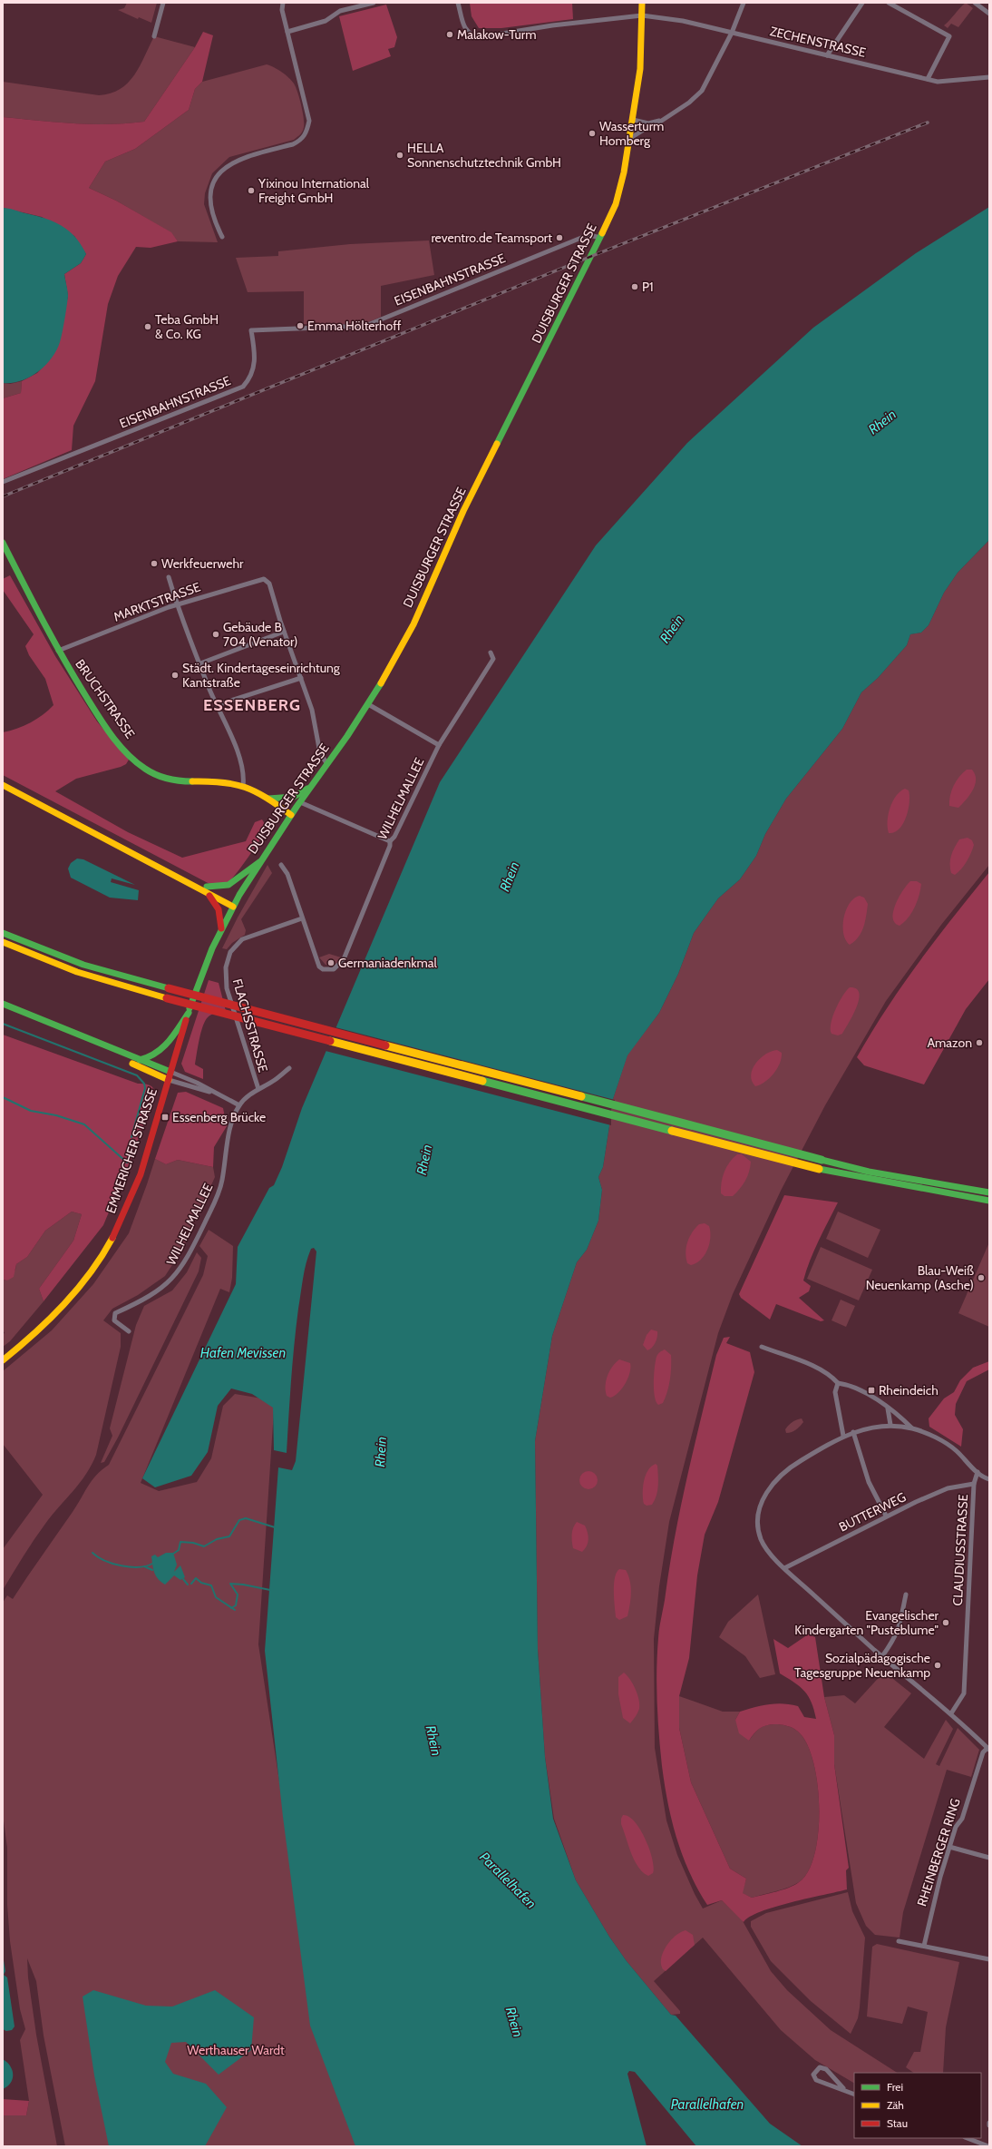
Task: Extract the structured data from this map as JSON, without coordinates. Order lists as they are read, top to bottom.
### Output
{
  "streets": {
    "main road": ["DUISBURGER STRASSE", "BRUCHSTRASSE", "EMMERICHER STRASSE"],
    "street": [
      "ZECHENSTRASSE",
      "EISENBAHNSTRASSE",
      "MARKTSTRASSE",
      "WILHELMALLEE",
      "FLACHSSTRASSE",
      "BUTTERWEG",
      "CLAUDIUSSTRASSE",
      "RHEINBERGER RING"
    ]
  },
  "crossings": [
    ["ZECHENSTRASSE", "DUISBURGER STRASSE"],
    ["EISENBAHNSTRASSE", "DUISBURGER STRASSE"],
    ["DUISBURGER STRASSE", "BRUCHSTRASSE"],
    ["DUISBURGER STRASSE", "EMMERICHER STRASSE"],
    ["MARKTSTRASSE", "BRUCHSTRASSE"],
    ["WILHELMALLEE", "FLACHSSTRASSE"],
    ["BUTTERWEG", "CLAUDIUSSTRASSE"]
  ],
  "districts": ["ESSENBERG"],
  "water": ["Rhein", "Hafen Mevissen", "Parallelhafen"],
  "parks": ["Werthauser Wardt"],
  "places": {
    "other": [
      "Malakow-Turm",
      "Wasserturm Homberg",
      "HELLA Sonnenschutztechnik GmbH",
      "Yixinou International Freight GmbH",
      "reventro.de Teamsport",
      "P1",
      "Emma Hölterhoff",
      "Teba GmbH & Co. KG",
      "Werkfeuerwehr",
      "Gebäude B 704 (Venator)",
      "Städt. Kindertageseinrichtung Kantstraße",
      "Germaniadenkmal",
      "Amazon",
      "Blau-Weiß Neuenkamp (Asche)",
      "Evangelischer Kindergarten \"Pusteblume\"",
      "Sozialpädagogische Tagesgruppe Neuenkamp"
    ],
    "transit": ["Essenberg Brücke", "Rheindeich"]
  },
  "legend": ["Frei", "Zäh", "Stau"]
}
